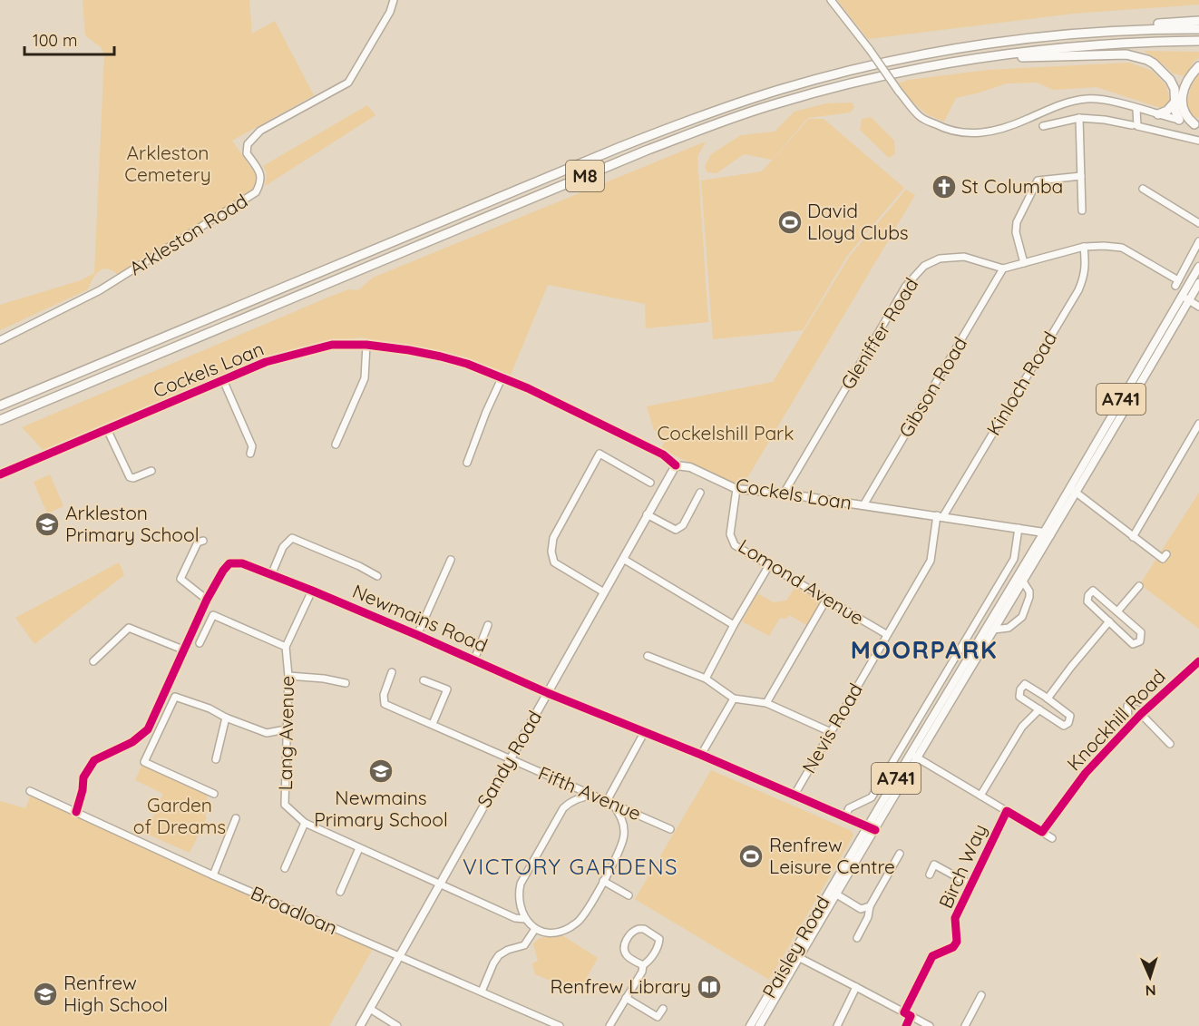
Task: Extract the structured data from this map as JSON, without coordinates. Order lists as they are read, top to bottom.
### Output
{
  "streets": {
    "highway": ["M8"],
    "main road": [
      "Cockels Loan",
      "A741",
      "Sandy Road",
      "Paisley Road"
    ],
    "street": [
      "Arkleston Road",
      "Gleniffer Road",
      "Kinloch Road",
      "Gibson Road",
      "Lomond Avenue",
      "Newmains Road",
      "Knockhill Road",
      "Nevis Road",
      "Lang Avenue",
      "Fifth Avenue",
      "Birch Way",
      "Broadloan"
    ]
  },
  "crossings": [
    ["Gleniffer Road", "Cockels Loan"],
    ["Gleniffer Road", "Gibson Road"],
    ["Cockels Loan", "Kinloch Road"],
    ["Cockels Loan", "Gibson Road"],
    ["Cockels Loan", "A741"],
    ["Cockels Loan", "Lomond Avenue"],
    ["Cockels Loan", "Nevis Road"],
    ["Cockels Loan", "Sandy Road"],
    ["Cockels Loan", "Paisley Road"],
    ["Kinloch Road", "Nevis Road"],
    ["A741", "Paisley Road"],
    ["Lomond Avenue", "Nevis Road"],
    ["Newmains Road", "Nevis Road"],
    ["Newmains Road", "Sandy Road"],
    ["Newmains Road", "Broadloan"],
    ["Newmains Road", "Paisley Road"],
    ["Lang Avenue", "Sandy Road"],
    ["Sandy Road", "Fifth Avenue"],
    ["Sandy Road", "Broadloan"]
  ],
  "districts": ["MOORPARK", "VICTORY GARDENS"],
  "parks": ["Arkleston Cemetery", "Cockelshill Park", "Garden of Dreams"],
  "places": {
    "church": ["St Columba"],
    "sports": ["David Lloyd Clubs", "Renfrew Leisure Centre"],
    "school or university": ["Arkleston Primary School", "Newmains Primary School", "Renfrew High School"],
    "library": ["Renfrew Library"]
  },
  "scale_bar": "100 m",
  "north": "bottom"
}
